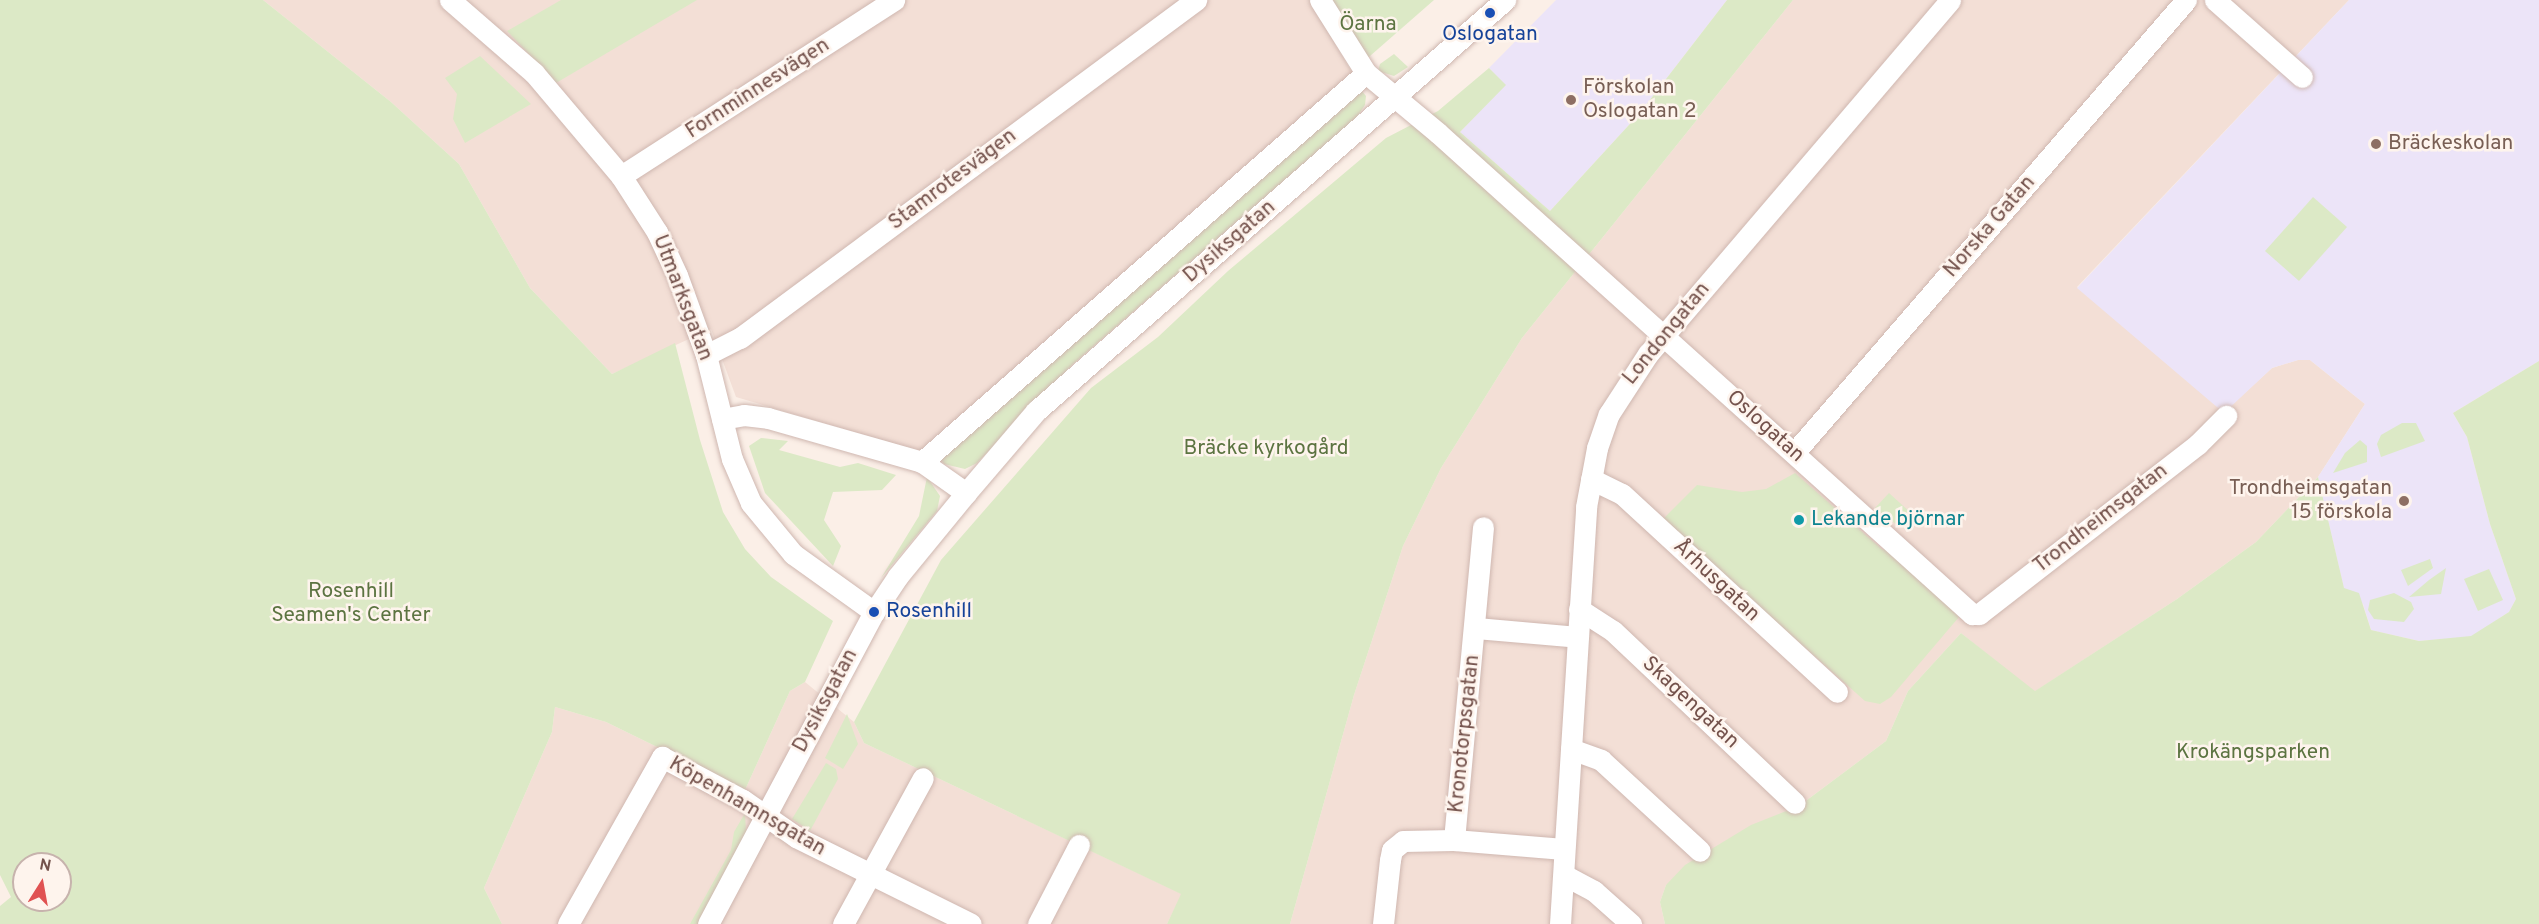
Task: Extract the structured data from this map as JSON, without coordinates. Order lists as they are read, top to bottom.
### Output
{
  "streets": {
    "street": [
      "Fornminnesvägen",
      "Stamrotesvägen",
      "Norska Gatan",
      "Dysiksgatan",
      "Utmarksgatan",
      "Londongatan",
      "Oslogatan",
      "Trondheimsgatan",
      "Århusgatan",
      "Skagengatan",
      "Kronotorpsgatan",
      "Köpenhamnsgatan"
    ]
  },
  "crossings": [
    ["Fornminnesvägen", "Utmarksgatan"],
    ["Stamrotesvägen", "Utmarksgatan"],
    ["Norska Gatan", "Oslogatan"],
    ["Dysiksgatan", "Utmarksgatan"],
    ["Dysiksgatan", "Oslogatan"],
    ["Dysiksgatan", "Köpenhamnsgatan"],
    ["Londongatan", "Oslogatan"],
    ["Londongatan", "Århusgatan"],
    ["Londongatan", "Skagengatan"],
    ["Londongatan", "Kronotorpsgatan"],
    ["Oslogatan", "Trondheimsgatan"]
  ],
  "parks": [
    "Öarna",
    "Bräcke kyrkogård",
    "Rosenhill Seamen's Center",
    "Krokängsparken"
  ],
  "places": [
    "Oslogatan",
    "Förskolan Oslogatan 2",
    "Bräckeskolan",
    "Trondheimsgatan 15 förskola",
    "Lekande björnar",
    "Rosenhill"
  ],
  "north": "top"
}
